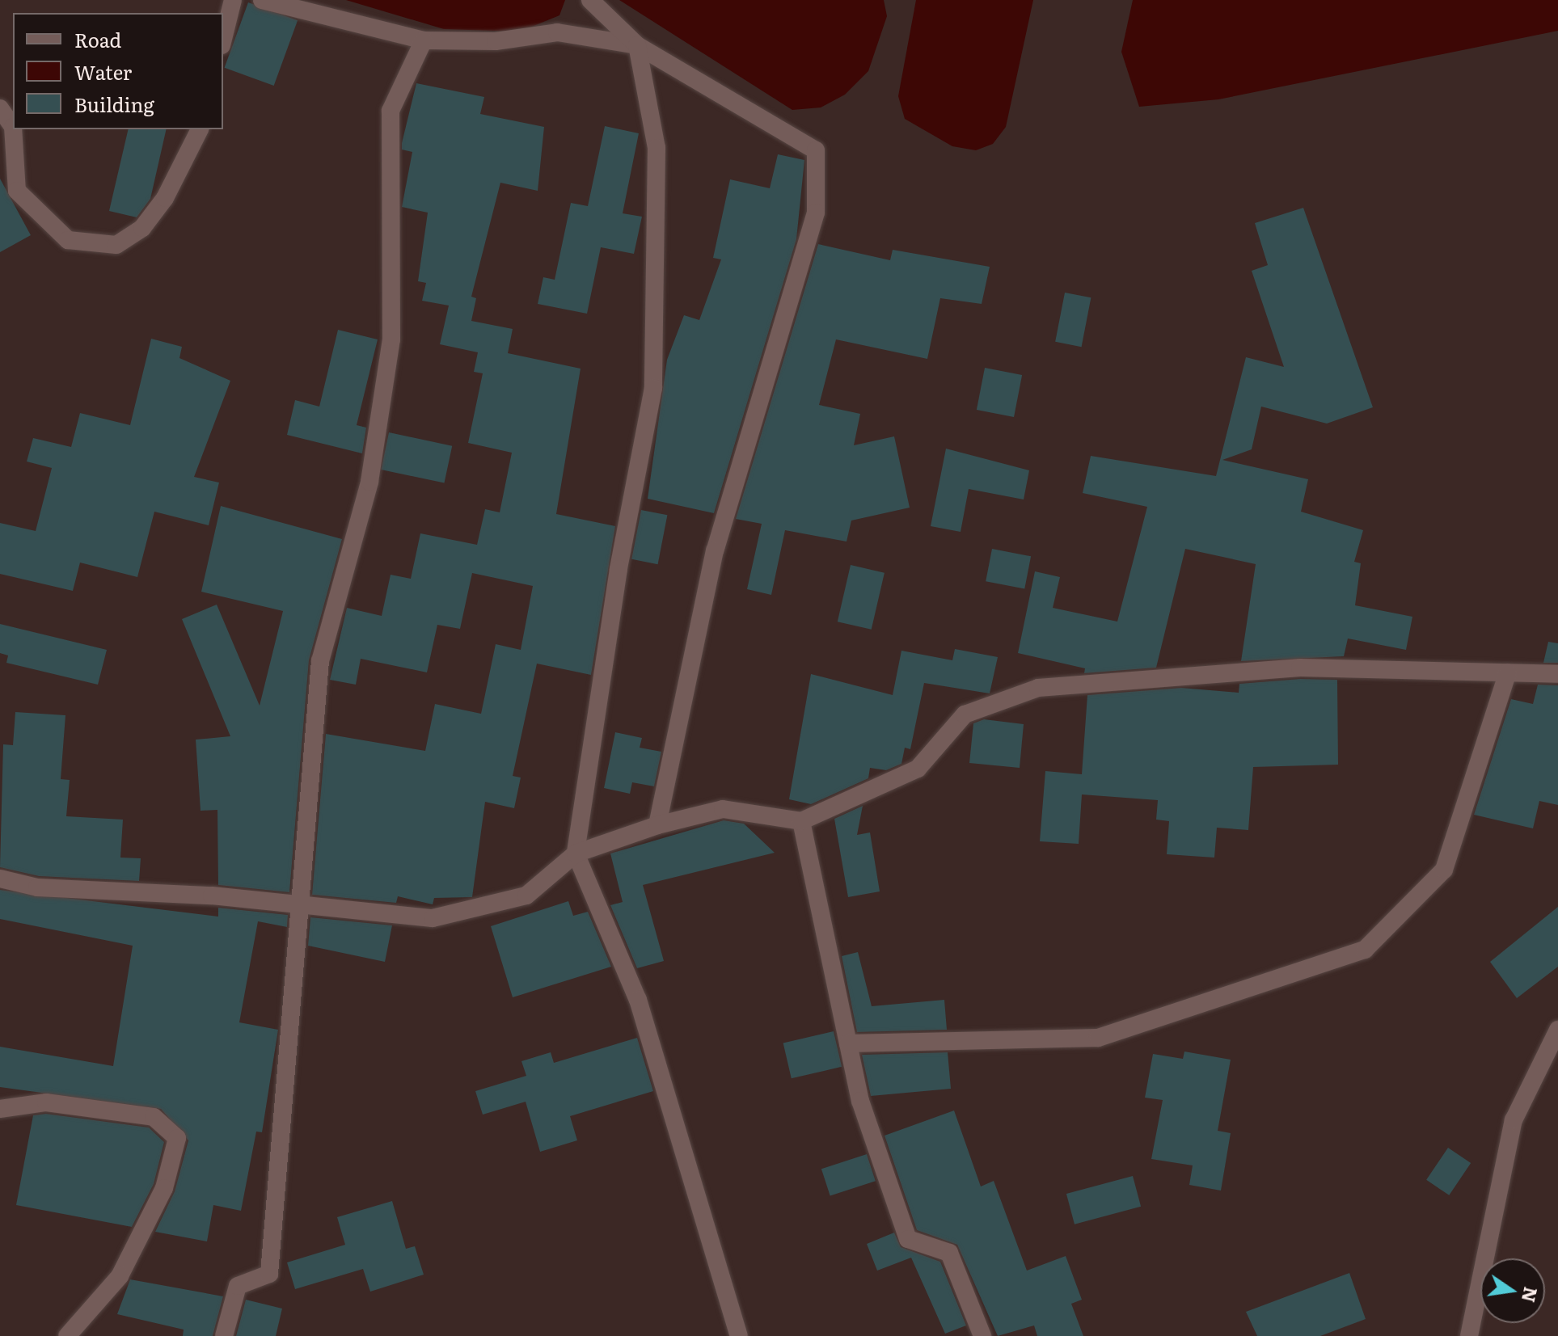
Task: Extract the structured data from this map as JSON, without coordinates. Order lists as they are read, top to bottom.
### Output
{
  "legend": ["Road", "Water", "Building"],
  "north": "right"
}
